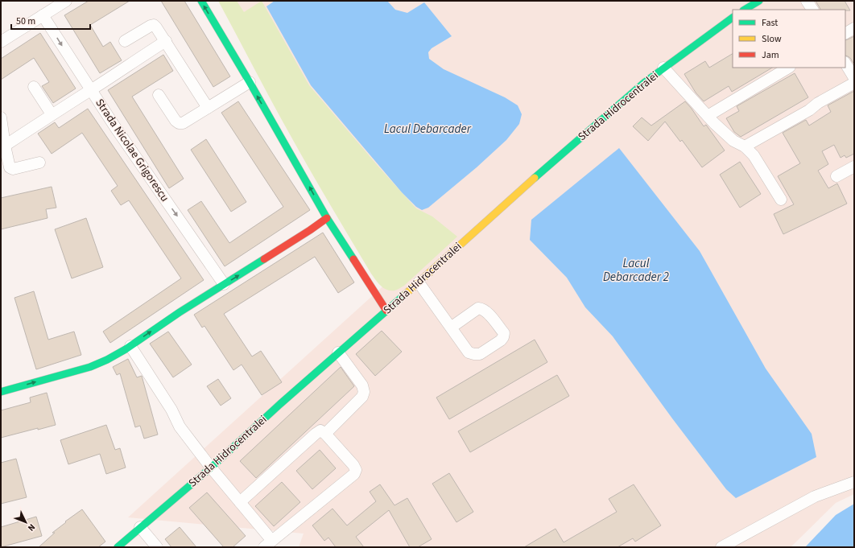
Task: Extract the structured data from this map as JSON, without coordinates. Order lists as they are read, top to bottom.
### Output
{
  "streets": {
    "street": ["Strada Hidrocentralei", "Strada Nicolae Grigorescu"]
  },
  "water": ["Lacul Debarcader", "Lacul Debarcader 2"],
  "legend": ["Fast", "Slow", "Jam"],
  "scale_bar": "50 m",
  "north": "bottom right"
}
